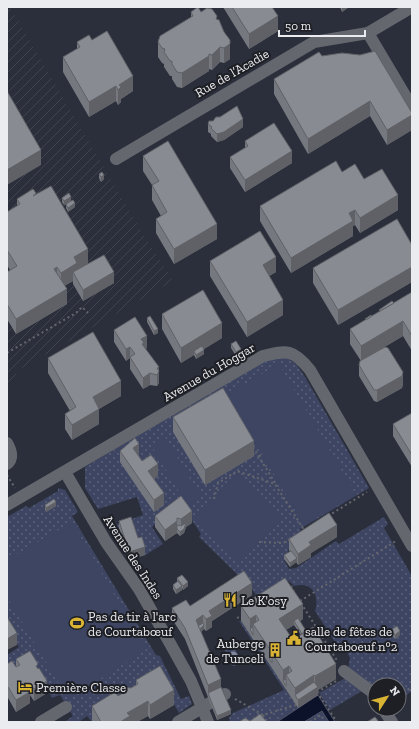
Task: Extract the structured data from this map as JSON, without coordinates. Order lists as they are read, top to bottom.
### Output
{
  "streets": {
    "street": ["Rue de l’Acadie", "Avenue du Hoggar", "Avenue des Indes"]
  },
  "crossings": [
    ["Avenue du Hoggar", "Avenue des Indes"]
  ],
  "places": {
    "restaurant": ["Le K'osy"],
    "sports": ["Pas de tir à l'arc de Courtabœuf"],
    "public building": ["salle de fêtes de Courtaboeuf n°2"],
    "building": ["Auberge de Tunceli"],
    "hotel": ["Première Classe"]
  },
  "scale_bar": "50 m",
  "north": "top right"
}
